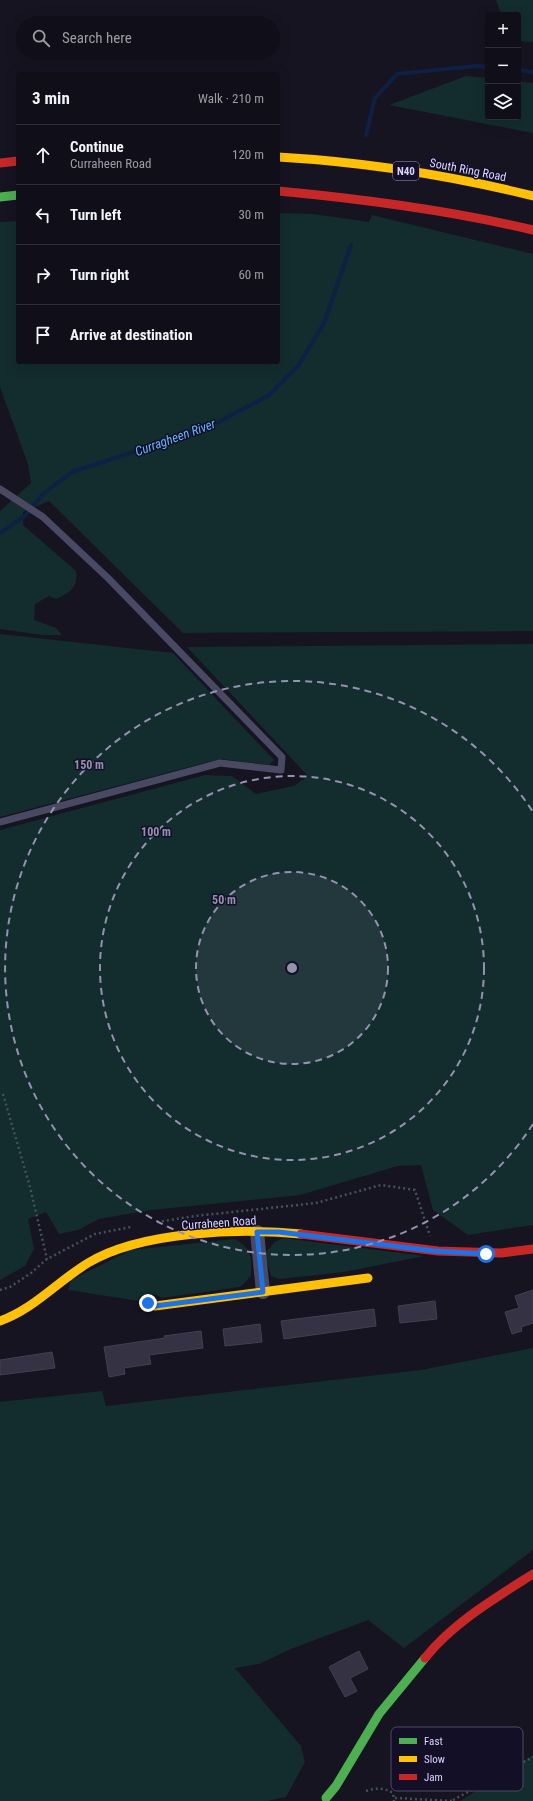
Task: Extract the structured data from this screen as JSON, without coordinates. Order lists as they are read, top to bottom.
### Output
{
  "streets": {
    "main road": ["South Ring Road", "N40", "Curraheen Road"]
  },
  "water": ["Curragheen River"],
  "legend": ["Fast", "Slow", "Jam"],
  "page": {
    "map_buttons": ["+", "−"],
    "search": "Search here",
    "heading": ["3 min", "Walk · 210 m"],
    "list": [
      ["Continue", "Curraheen Road", "120 m"],
      ["Turn left", "30 m"],
      ["Turn right", "60 m"],
      "Arrive at destination"
    ]
  },
  "rings": ["150 m", "100 m", "50 m"]
}
